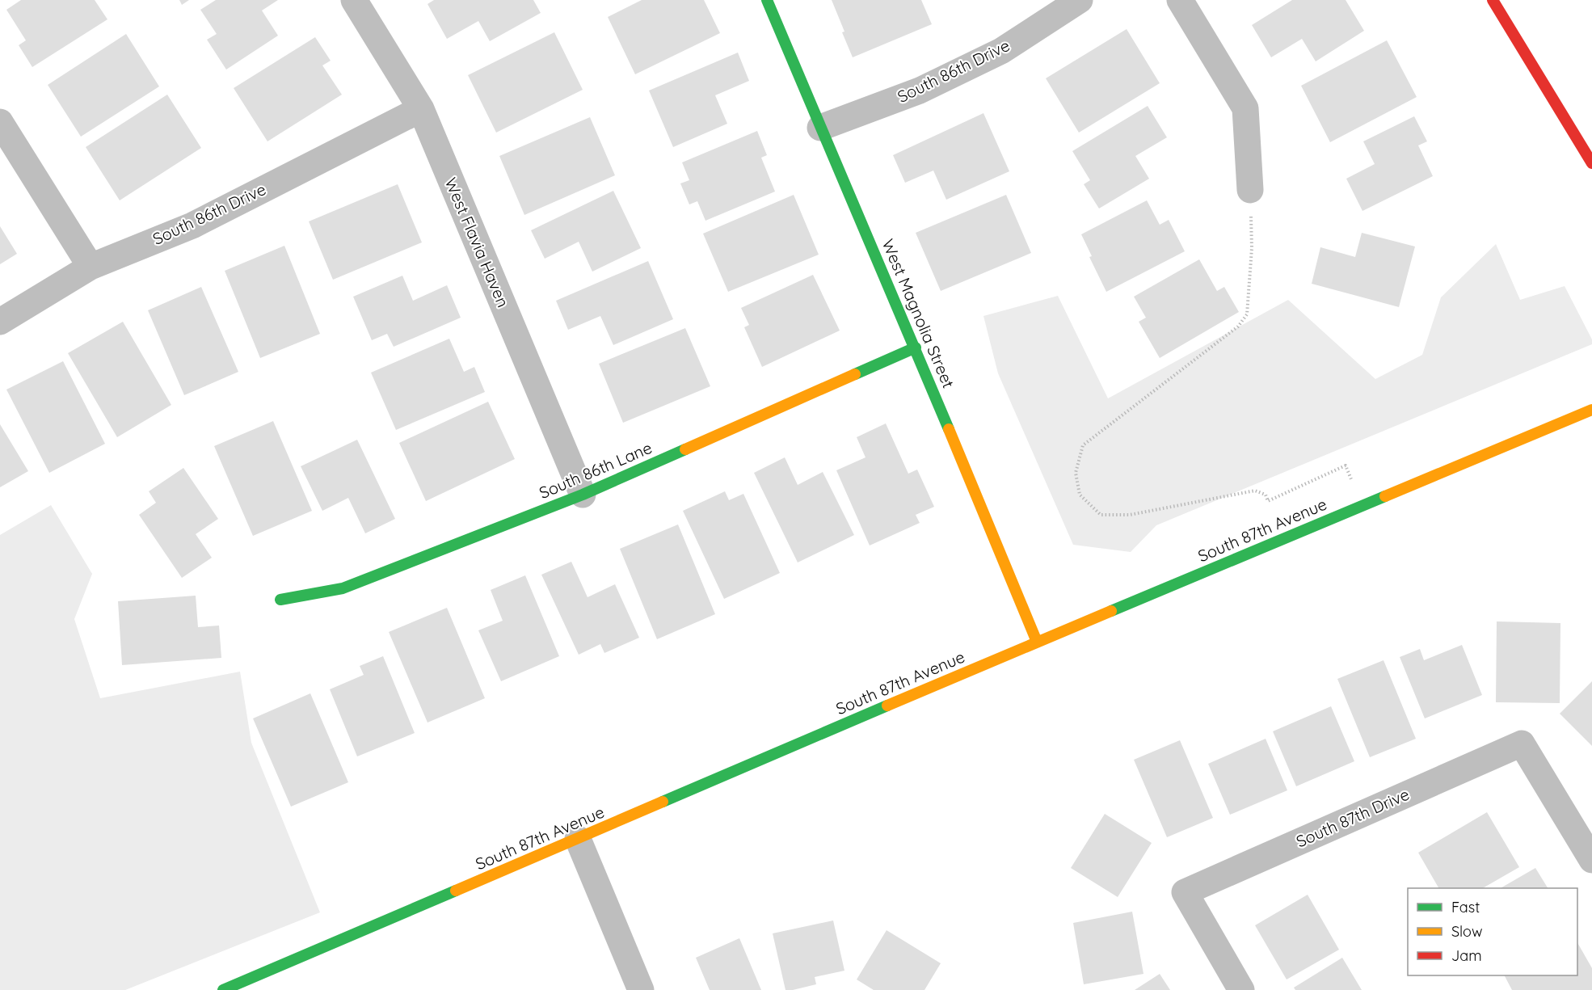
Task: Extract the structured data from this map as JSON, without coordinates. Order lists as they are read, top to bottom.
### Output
{
  "streets": {
    "street": [
      "South 86th Drive",
      "West Flavia Haven",
      "West Magnolia Street",
      "South 86th Lane",
      "South 87th Avenue",
      "South 87th Drive"
    ]
  },
  "crossings": [
    ["South 86th Drive", "West Flavia Haven"],
    ["South 86th Drive", "West Magnolia Street"],
    ["West Flavia Haven", "South 86th Lane"],
    ["West Magnolia Street", "South 86th Lane"],
    ["West Magnolia Street", "South 87th Avenue"]
  ],
  "legend": ["Fast", "Slow", "Jam"]
}
